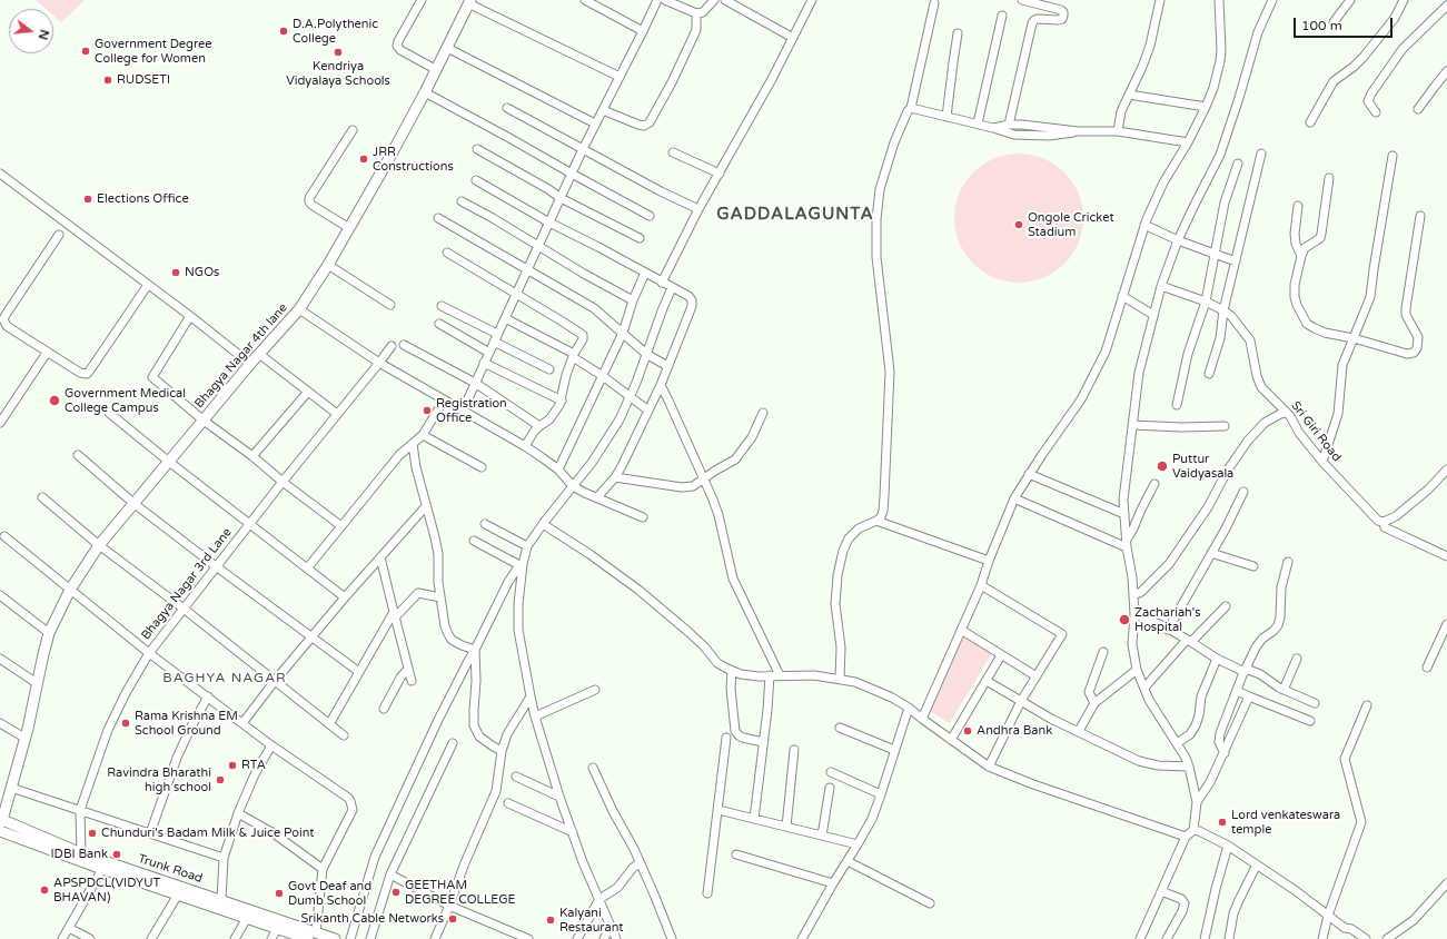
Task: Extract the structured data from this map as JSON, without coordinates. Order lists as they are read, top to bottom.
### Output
{
  "streets": {
    "main road": ["Bhagya Nagar 4th lane", "Trunk Road"],
    "street": ["Sri Giri Road", "Bhagya Nagar 3rd Lane"]
  },
  "crossings": [
    ["Bhagya Nagar 4th lane", "Trunk Road"],
    ["Bhagya Nagar 3rd Lane", "Trunk Road"]
  ],
  "districts": ["GADDALAGUNTA", "BAGHYA NAGAR"],
  "places": [
    "D.A.Polythenic College",
    "Government Degree College for Women",
    "Kendriya Vidyalaya Schools",
    "RUDSETI",
    "JRR Constructions",
    "Elections Office",
    "Ongole Cricket Stadium",
    "NGOs",
    "Government Medical College Campus",
    "Registration Office",
    "Puttur Vaidyasala",
    "Zachariah's Hospital",
    "Rama Krishna EM School Ground",
    "Andhra Bank",
    "RTA",
    "Ravindra Bharathi high school",
    "Lord venkateswara temple",
    "Chunduri's Badam Milk & Juice Point",
    "IDBI Bank",
    "APSPDCL(VIDYUT BHAVAN)",
    "GEETHAM DEGREE COLLEGE",
    "Govt Deaf and Dumb School",
    "Srikanth Cable Networks",
    "Kalyani Restaurant"
  ],
  "scale_bar": "100 m",
  "north": "right"
}
